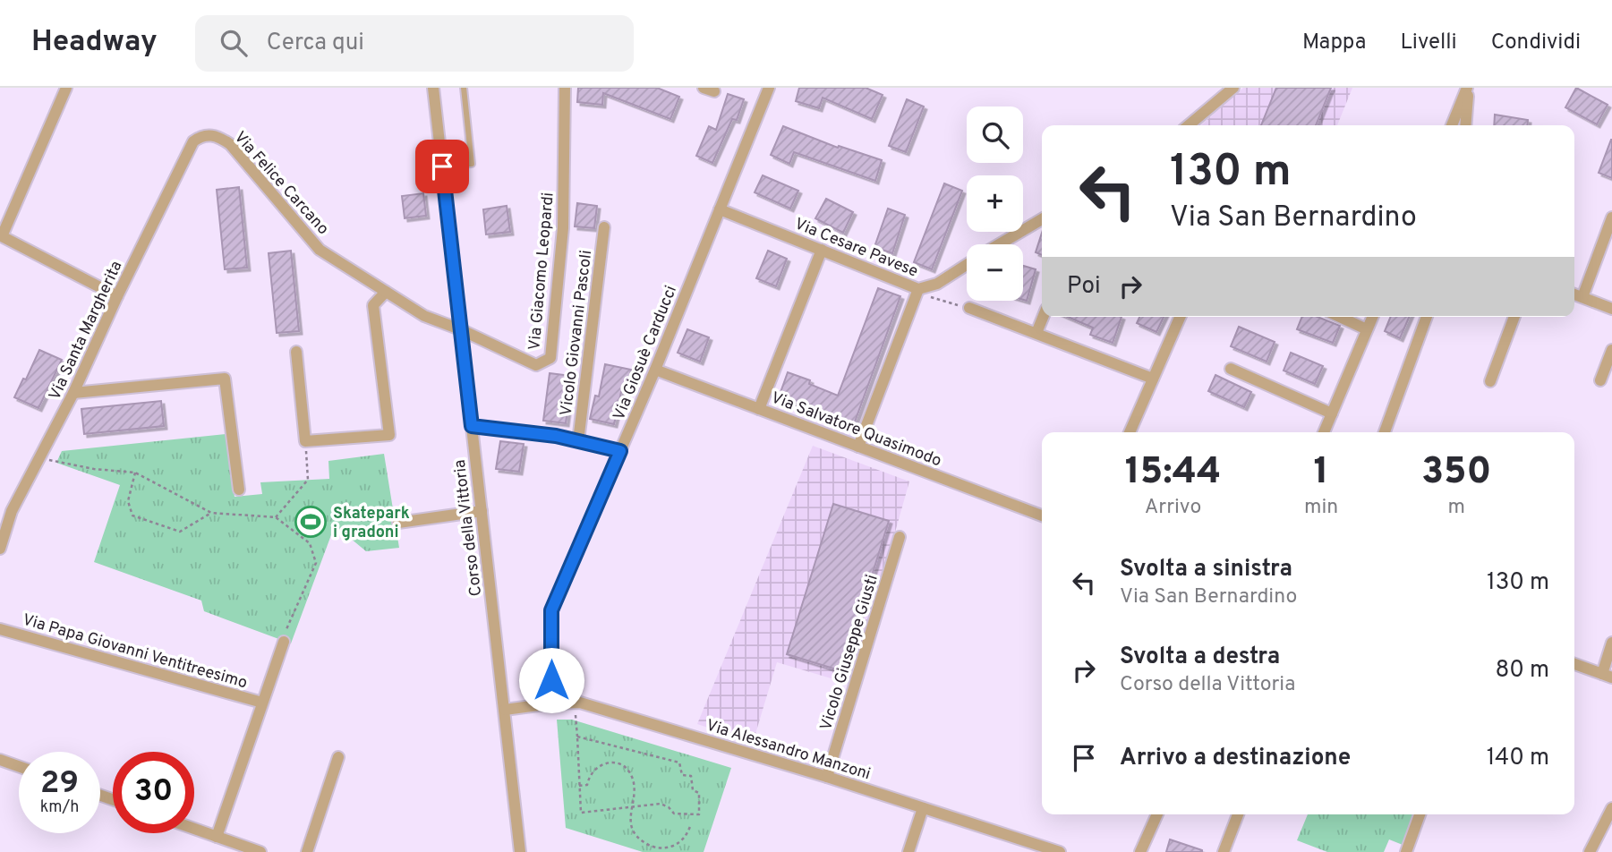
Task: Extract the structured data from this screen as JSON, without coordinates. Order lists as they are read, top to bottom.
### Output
{
  "streets": {
    "street": [
      "Via Felice Carcano",
      "Via Cesare Pavese",
      "Via Giacomo Leopardi",
      "Via Santa Margherita",
      "Vicolo Giovanni Pascoli",
      "Via Giosuè Carducci",
      "Via Salvatore Quasimodo",
      "Corso della Vittoria",
      "Via Papa Giovanni Ventitreesimo",
      "Vicolo Giuseppe Giusti",
      "Via Alessandro Manzoni"
    ]
  },
  "crossings": [
    ["Via Felice Carcano", "Via Giacomo Leopardi"],
    ["Via Felice Carcano", "Via Santa Margherita"],
    ["Via Felice Carcano", "Corso della Vittoria"],
    ["Via Cesare Pavese", "Via Giosuè Carducci"],
    ["Via Giacomo Leopardi", "Corso della Vittoria"],
    ["Via Giosuè Carducci", "Via Salvatore Quasimodo"],
    ["Via Giosuè Carducci", "Via Alessandro Manzoni"],
    ["Corso della Vittoria", "Via Alessandro Manzoni"],
    ["Vicolo Giuseppe Giusti", "Via Alessandro Manzoni"]
  ],
  "places": {
    "sports": ["Skatepark i gradoni"]
  },
  "page": {
    "header": "Headway",
    "search": "Cerca qui",
    "nav": ["Mappa", "Livelli", "Condividi"],
    "map_buttons": ["+", "−"],
    "turn": ["130 m", "Via San Bernardino"],
    "then": "Poi",
    "eta": [
      "15:44",
      "Arrivo",
      "1",
      "min",
      "350",
      "m"
    ],
    "list": [
      {
        "name": "Svolta a sinistra",
        "note": "Via San Bernardino",
        "value": "130 m"
      },
      {
        "name": "Svolta a destra",
        "note": "Corso della Vittoria",
        "value": "80 m"
      },
      {
        "name": "Arrivo a destinazione",
        "value": "140 m"
      }
    ],
    "speed": "29 km/h",
    "limit": "30"
  }
}
